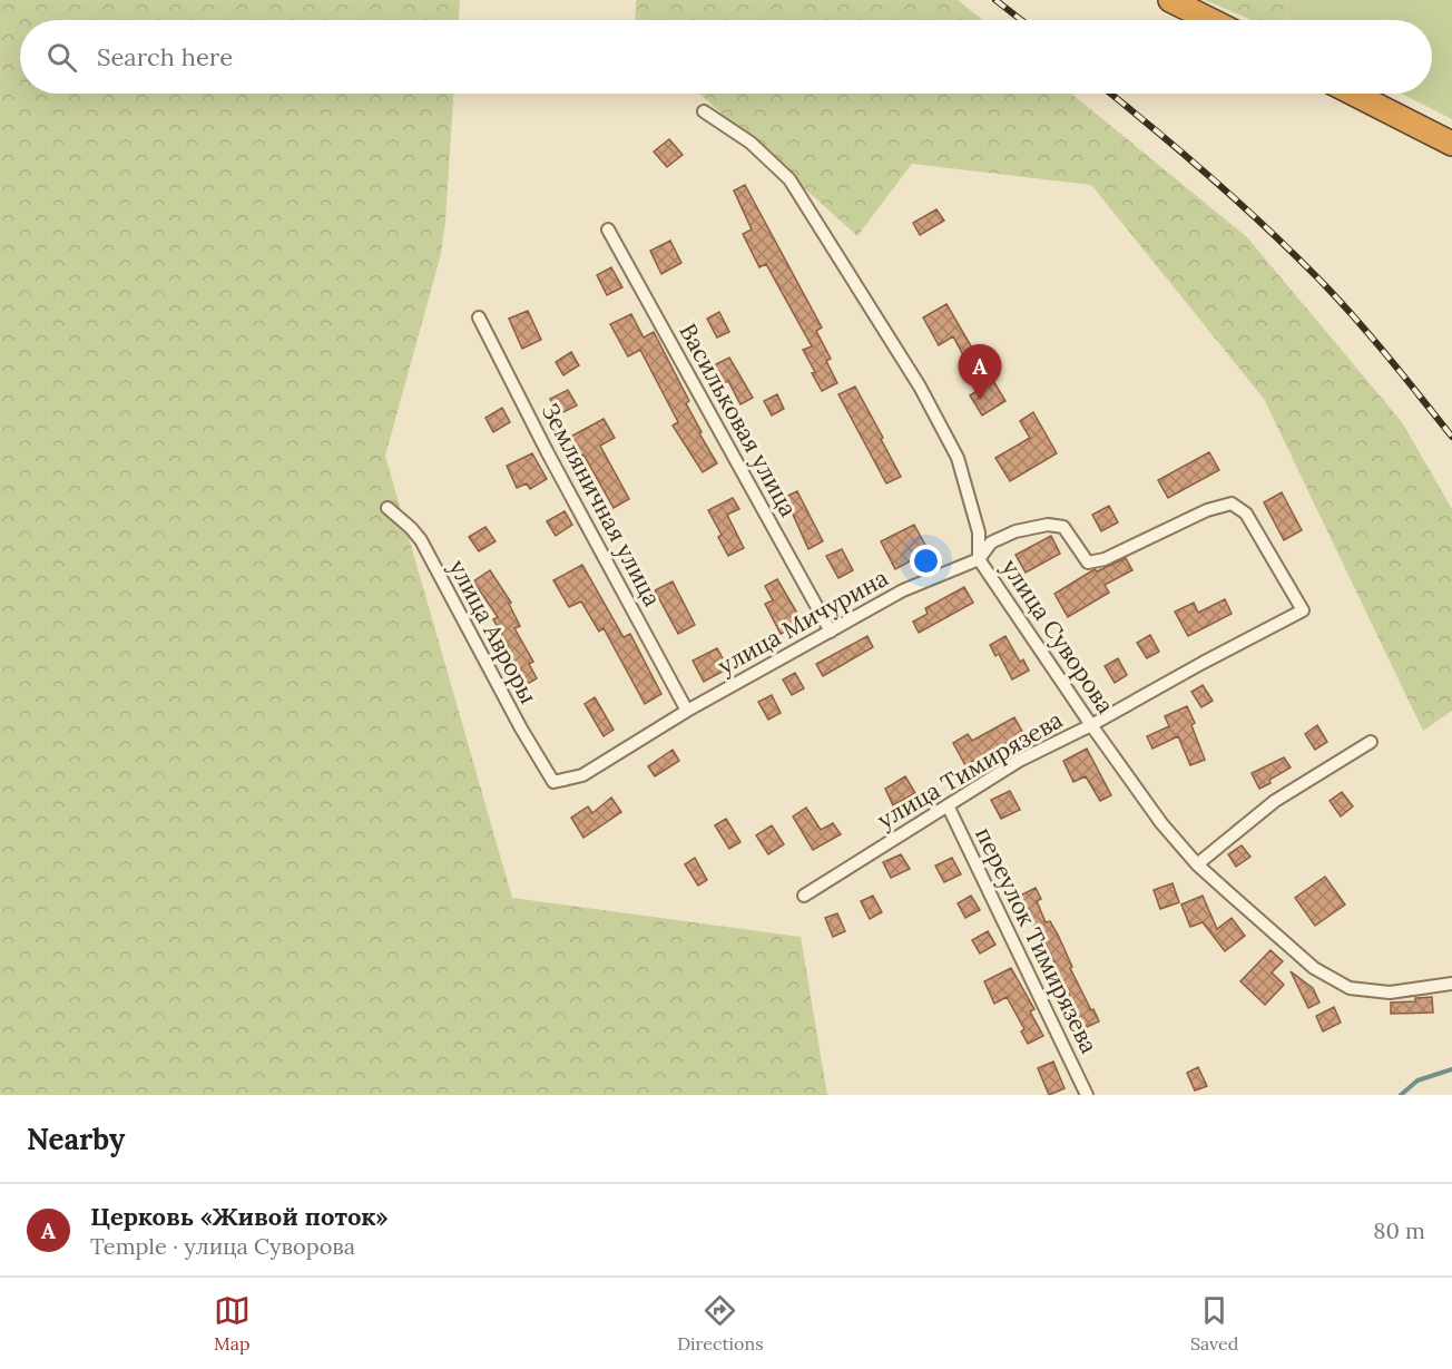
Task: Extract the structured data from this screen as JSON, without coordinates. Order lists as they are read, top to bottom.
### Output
{
  "streets": {
    "street": [
      "Васильковая улица",
      "Земляничная улица",
      "улица Мичурина",
      "улица Авроры",
      "улица Суворова",
      "улица Тимирязева",
      "переулок Тимирязева"
    ]
  },
  "crossings": [
    ["Васильковая улица", "улица Мичурина"],
    ["Земляничная улица", "улица Мичурина"],
    ["улица Мичурина", "улица Авроры"],
    ["улица Мичурина", "улица Суворова"],
    ["улица Мичурина", "улица Тимирязева"],
    ["улица Суворова", "улица Тимирязева"],
    ["улица Тимирязева", "переулок Тимирязева"]
  ],
  "page": {
    "search": "Search here",
    "pins": "A",
    "heading": "Nearby",
    "list": [
      {
        "mark": "A",
        "name": "Церковь «Живой поток»",
        "note": "Temple · улица Суворова",
        "value": "80 m"
      }
    ],
    "nav": ["Map", "Directions", "Saved"]
  }
}
